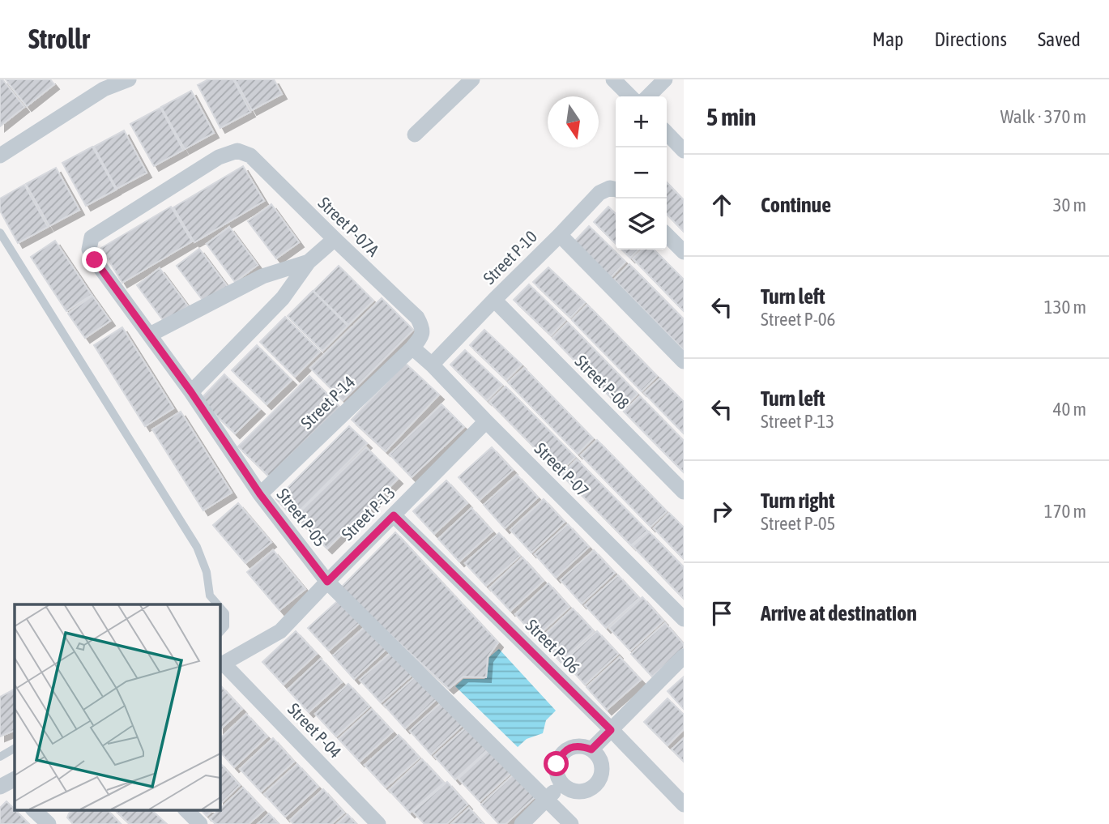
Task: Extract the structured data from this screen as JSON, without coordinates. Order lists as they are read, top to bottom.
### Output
{
  "streets": {
    "street": [
      "Street P-07A",
      "Street P-10",
      "Street P-08",
      "Street P-14",
      "Street P-07",
      "Street P-13",
      "Street P-05",
      "Street P-06",
      "Street P-04"
    ]
  },
  "crossings": [
    ["Street P-07A", "Street P-14"],
    ["Street P-07A", "Street P-07"],
    ["Street P-07A", "Street P-05"],
    ["Street P-10", "Street P-08"],
    ["Street P-10", "Street P-07"],
    ["Street P-14", "Street P-07"],
    ["Street P-14", "Street P-05"],
    ["Street P-07", "Street P-13"],
    ["Street P-13", "Street P-05"],
    ["Street P-13", "Street P-06"],
    ["Street P-13", "Street P-04"]
  ],
  "north": "bottom",
  "page": {
    "header": "Strollr",
    "nav": ["Map", "Directions", "Saved"],
    "heading": ["5 min", "Walk · 370 m"],
    "map_buttons": ["+", "−"],
    "list": [
      ["Continue", "30 m"],
      ["Turn left", "Street P-06", "130 m"],
      ["Turn left", "Street P-13", "40 m"],
      ["Turn right", "Street P-05", "170 m"],
      "Arrive at destination"
    ]
  }
}
